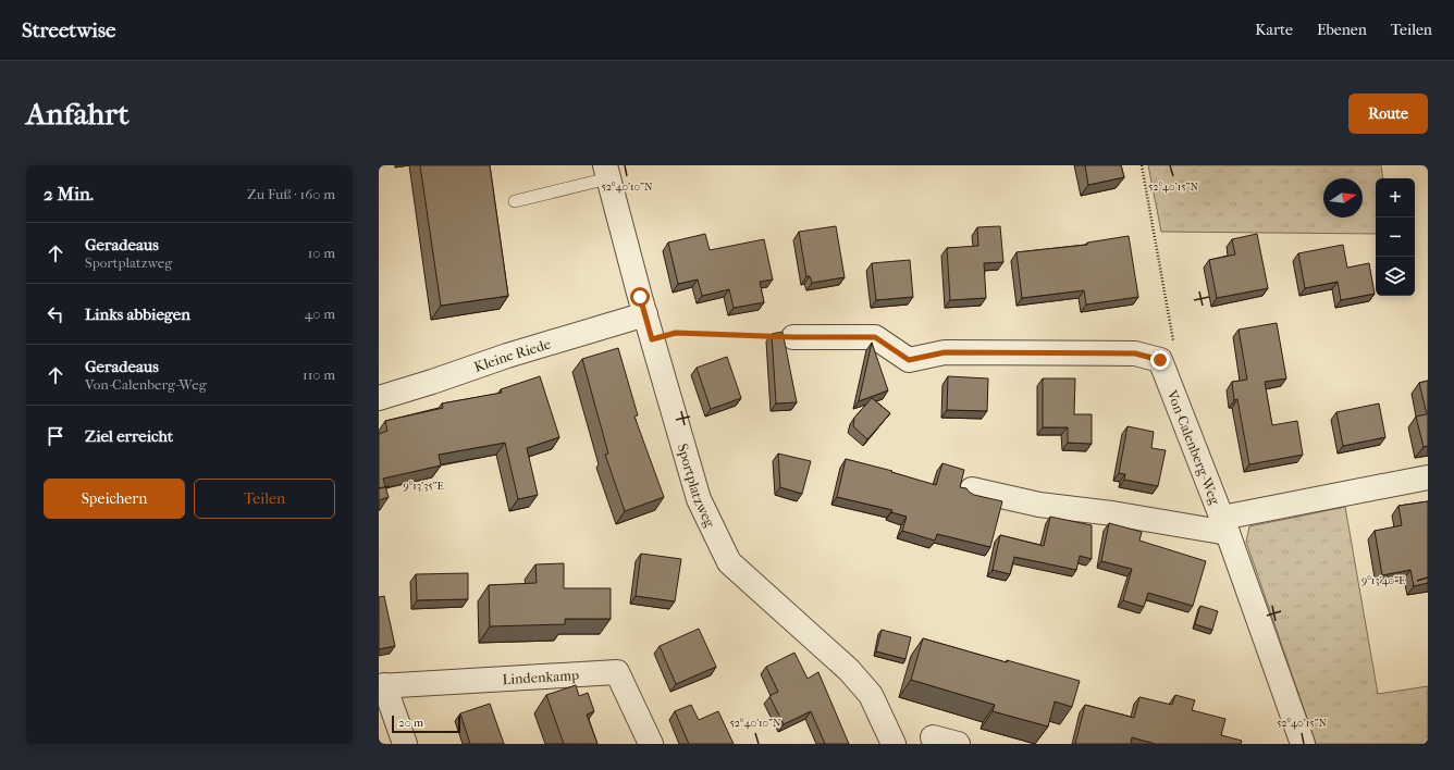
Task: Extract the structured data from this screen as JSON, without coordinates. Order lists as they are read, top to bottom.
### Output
{
  "streets": {
    "street": [
      "Kleine Riede",
      "Von-Calenberg-Weg",
      "Sportplatzweg",
      "Lindenkamp"
    ]
  },
  "crossings": [
    ["Kleine Riede", "Sportplatzweg"]
  ],
  "scale_bar": "20 m",
  "north": "right",
  "page": {
    "header": "Streetwise",
    "nav": ["Karte", "Ebenen", "Teilen"],
    "buttons": [
      "Route",
      ["Speichern", "Teilen"]
    ],
    "title": "Anfahrt",
    "heading": ["2 Min.", "Zu Fuß · 160 m"],
    "map_buttons": ["+", "−"],
    "list": [
      ["Geradeaus", "Sportplatzweg", "10 m"],
      ["Links abbiegen", "40 m"],
      ["Geradeaus", "Von-Calenberg-Weg", "110 m"],
      "Ziel erreicht"
    ],
    "scale": "20 m"
  },
  "coordinates": [
    "52°40'10\"N",
    "52°40'15\"N",
    "9°13'35\"E",
    "9°13'40\"E"
  ]
}
